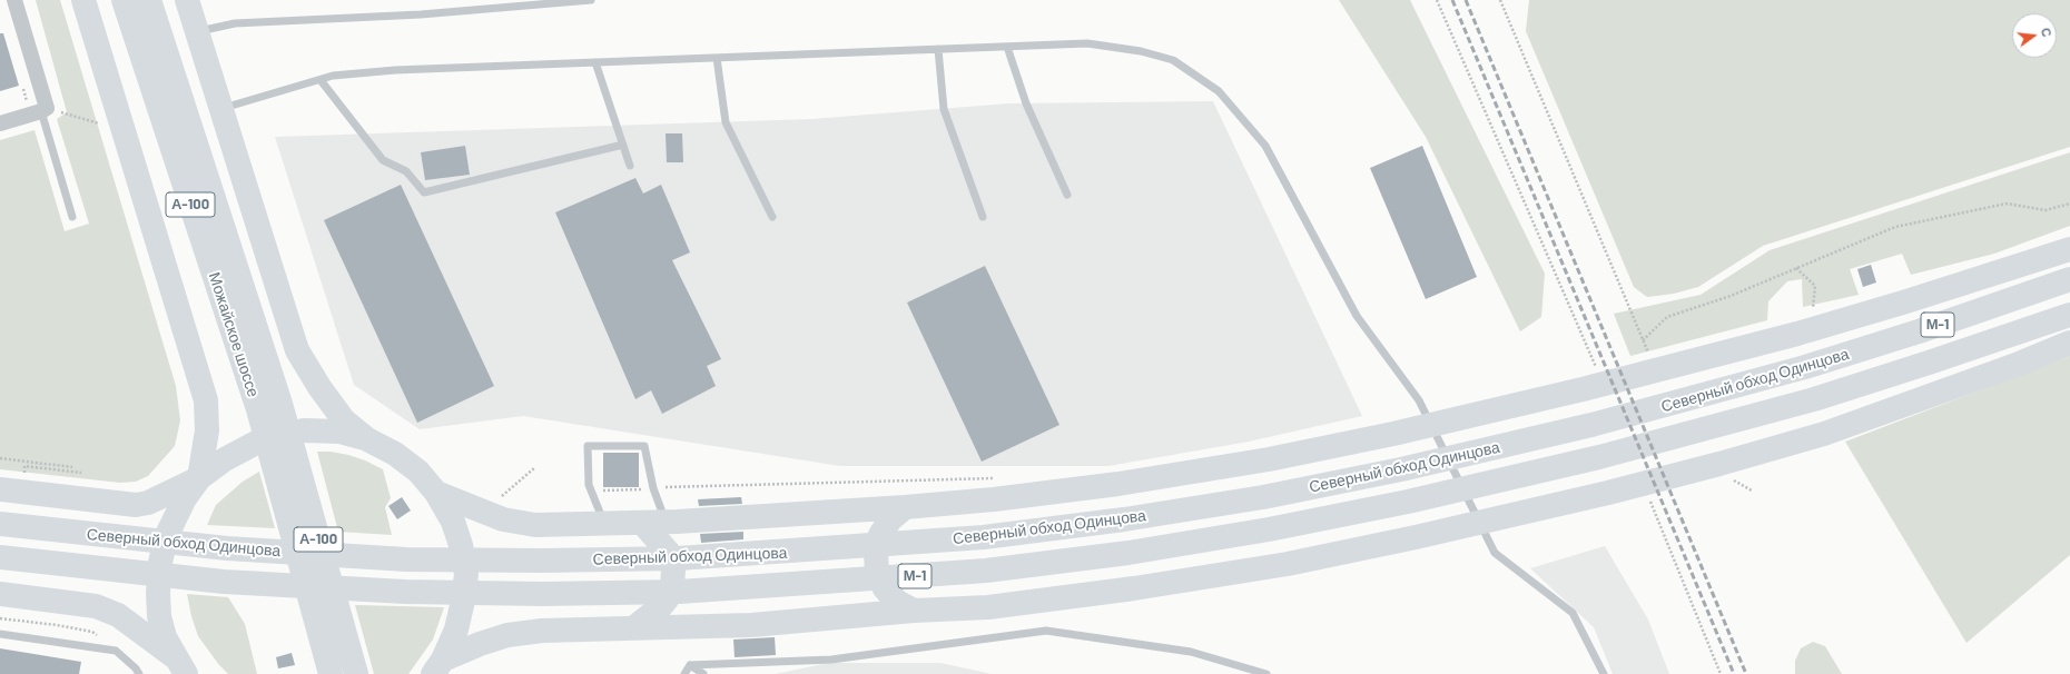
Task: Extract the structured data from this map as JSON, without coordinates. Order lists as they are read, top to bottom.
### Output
{
  "streets": {
    "main road": [
      "А-100",
      "М-1",
      "Можайское шоссе",
      "Северный обход Одинцова"
    ]
  },
  "north": "right"
}
